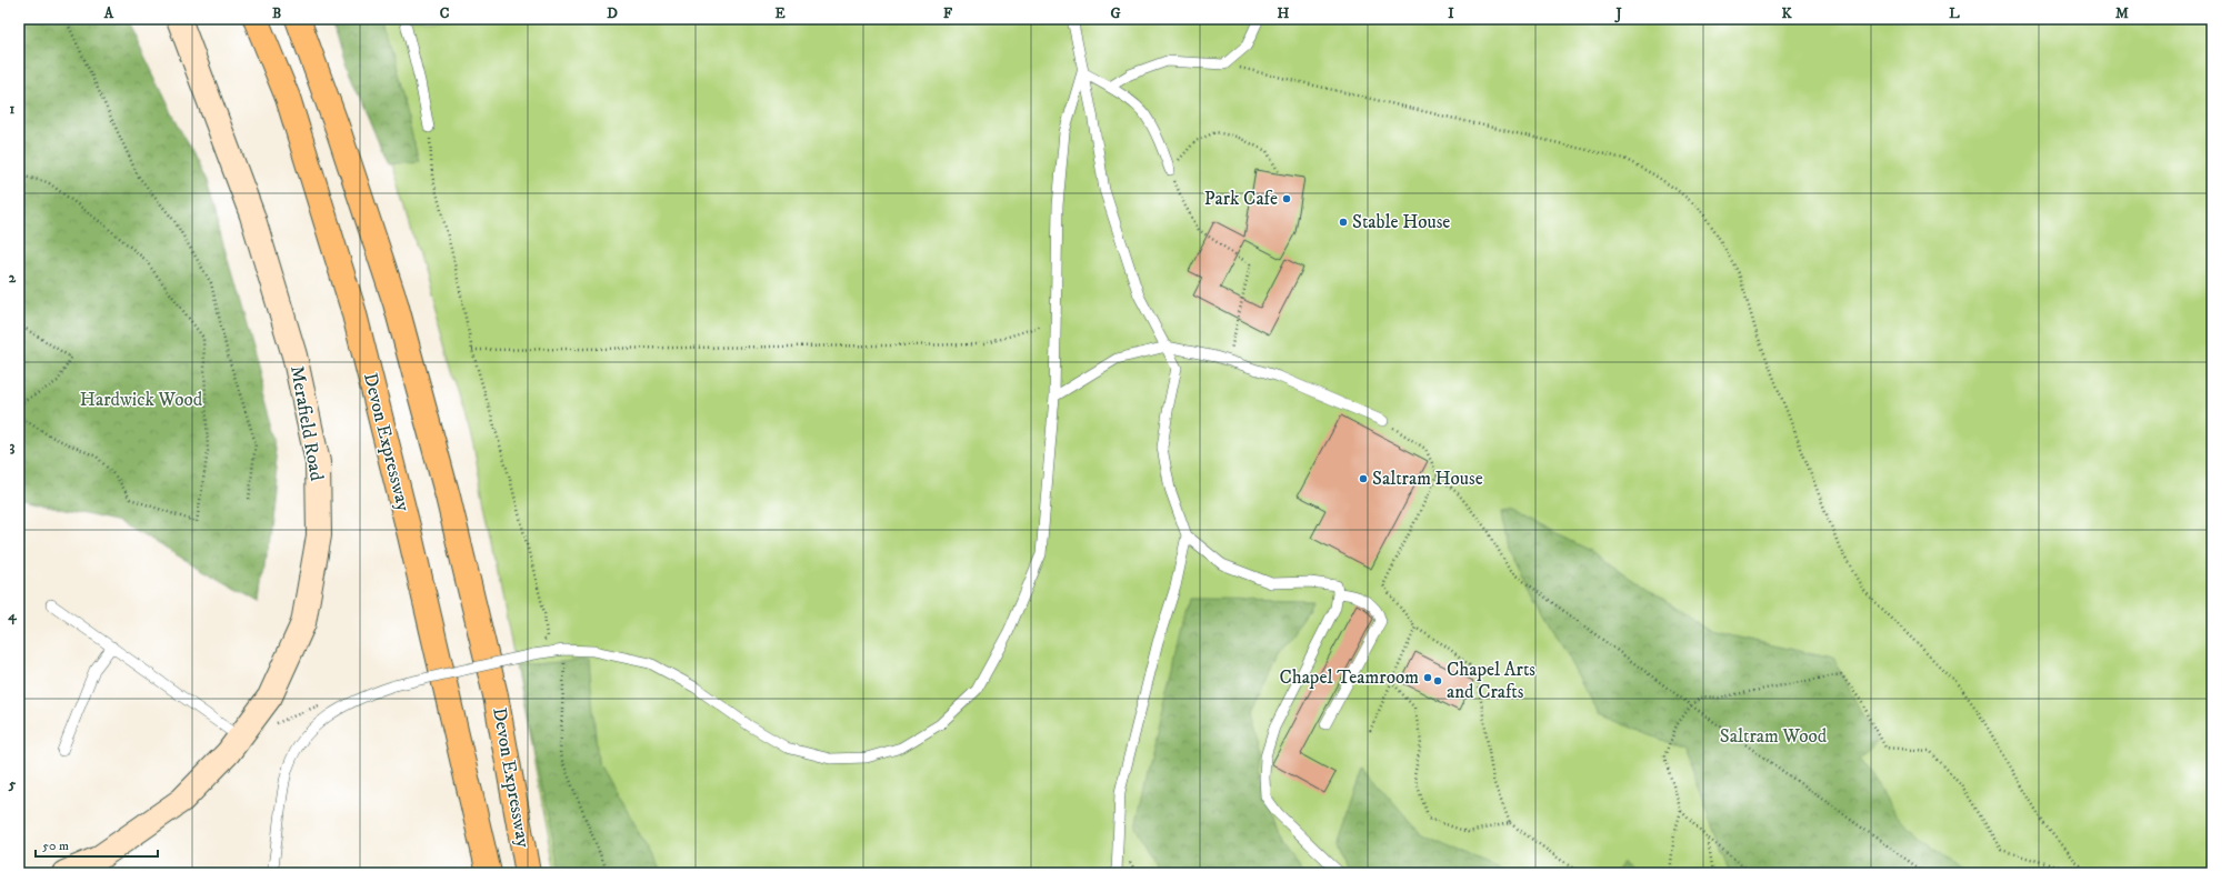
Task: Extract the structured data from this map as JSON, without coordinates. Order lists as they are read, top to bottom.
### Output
{
  "streets": {
    "highway": ["Devon Expressway"],
    "street": ["Merafield Road"]
  },
  "parks": ["Hardwick Wood", "Saltram Wood"],
  "places": [
    "Park Cafe",
    "Stable House",
    "Saltram House",
    "Chapel Teamroom",
    "Chapel Arts and Crafts"
  ],
  "scale_bar": "50 m",
  "grid": {
    "columns": [
      "A",
      "B",
      "C",
      "D",
      "E",
      "F",
      "G",
      "H",
      "I",
      "J",
      "K",
      "L",
      "M"
    ],
    "rows": [
      "1",
      "2",
      "3",
      "4",
      "5"
    ]
  }
}
